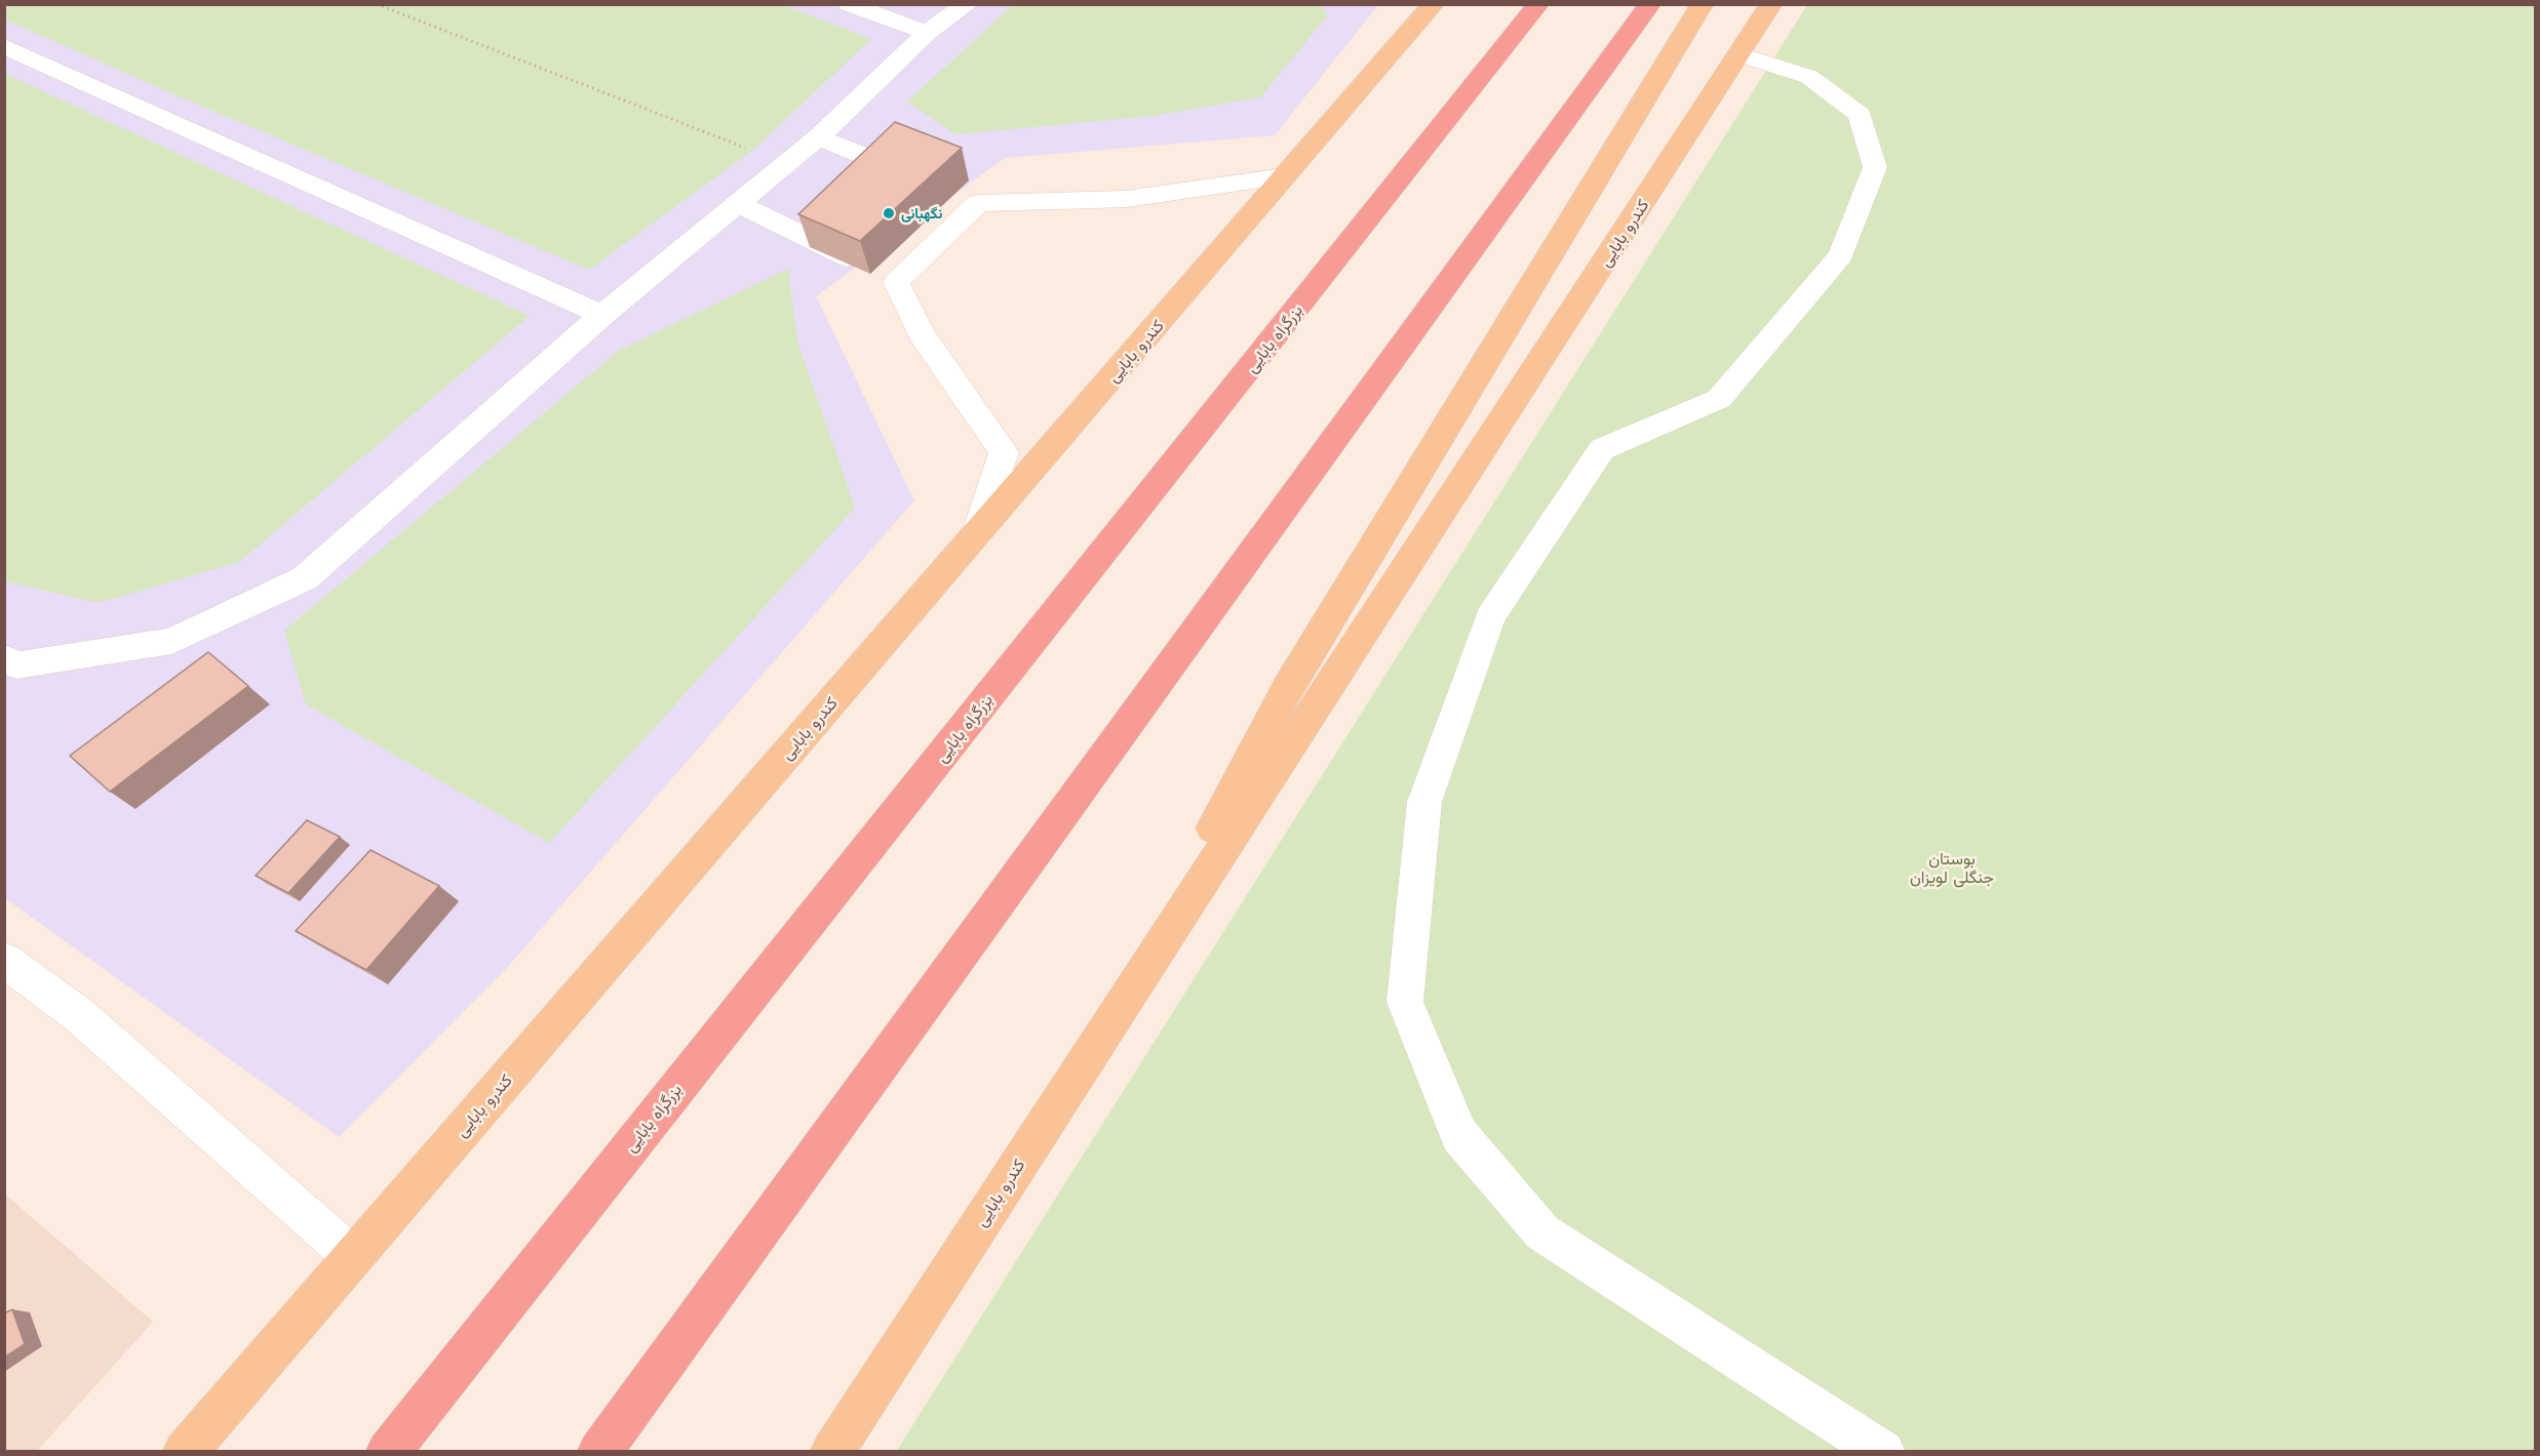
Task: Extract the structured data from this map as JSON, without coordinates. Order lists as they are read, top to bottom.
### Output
{
  "streets": {
    "highway": ["بزرگراه بابایی"],
    "main road": ["کندرو بابایی"]
  },
  "parks": ["بوستان جنگلی لویزان"],
  "places": ["نگهبانی"]
}
